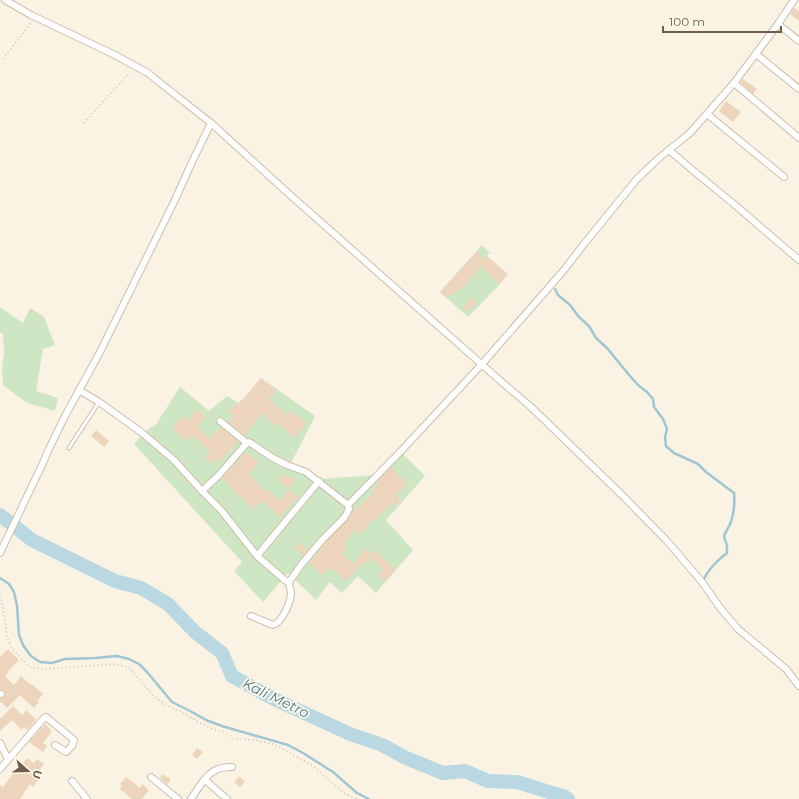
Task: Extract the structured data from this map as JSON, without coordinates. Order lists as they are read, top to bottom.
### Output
{
  "water": ["Kali Metro"],
  "scale_bar": "100 m",
  "north": "right"
}
